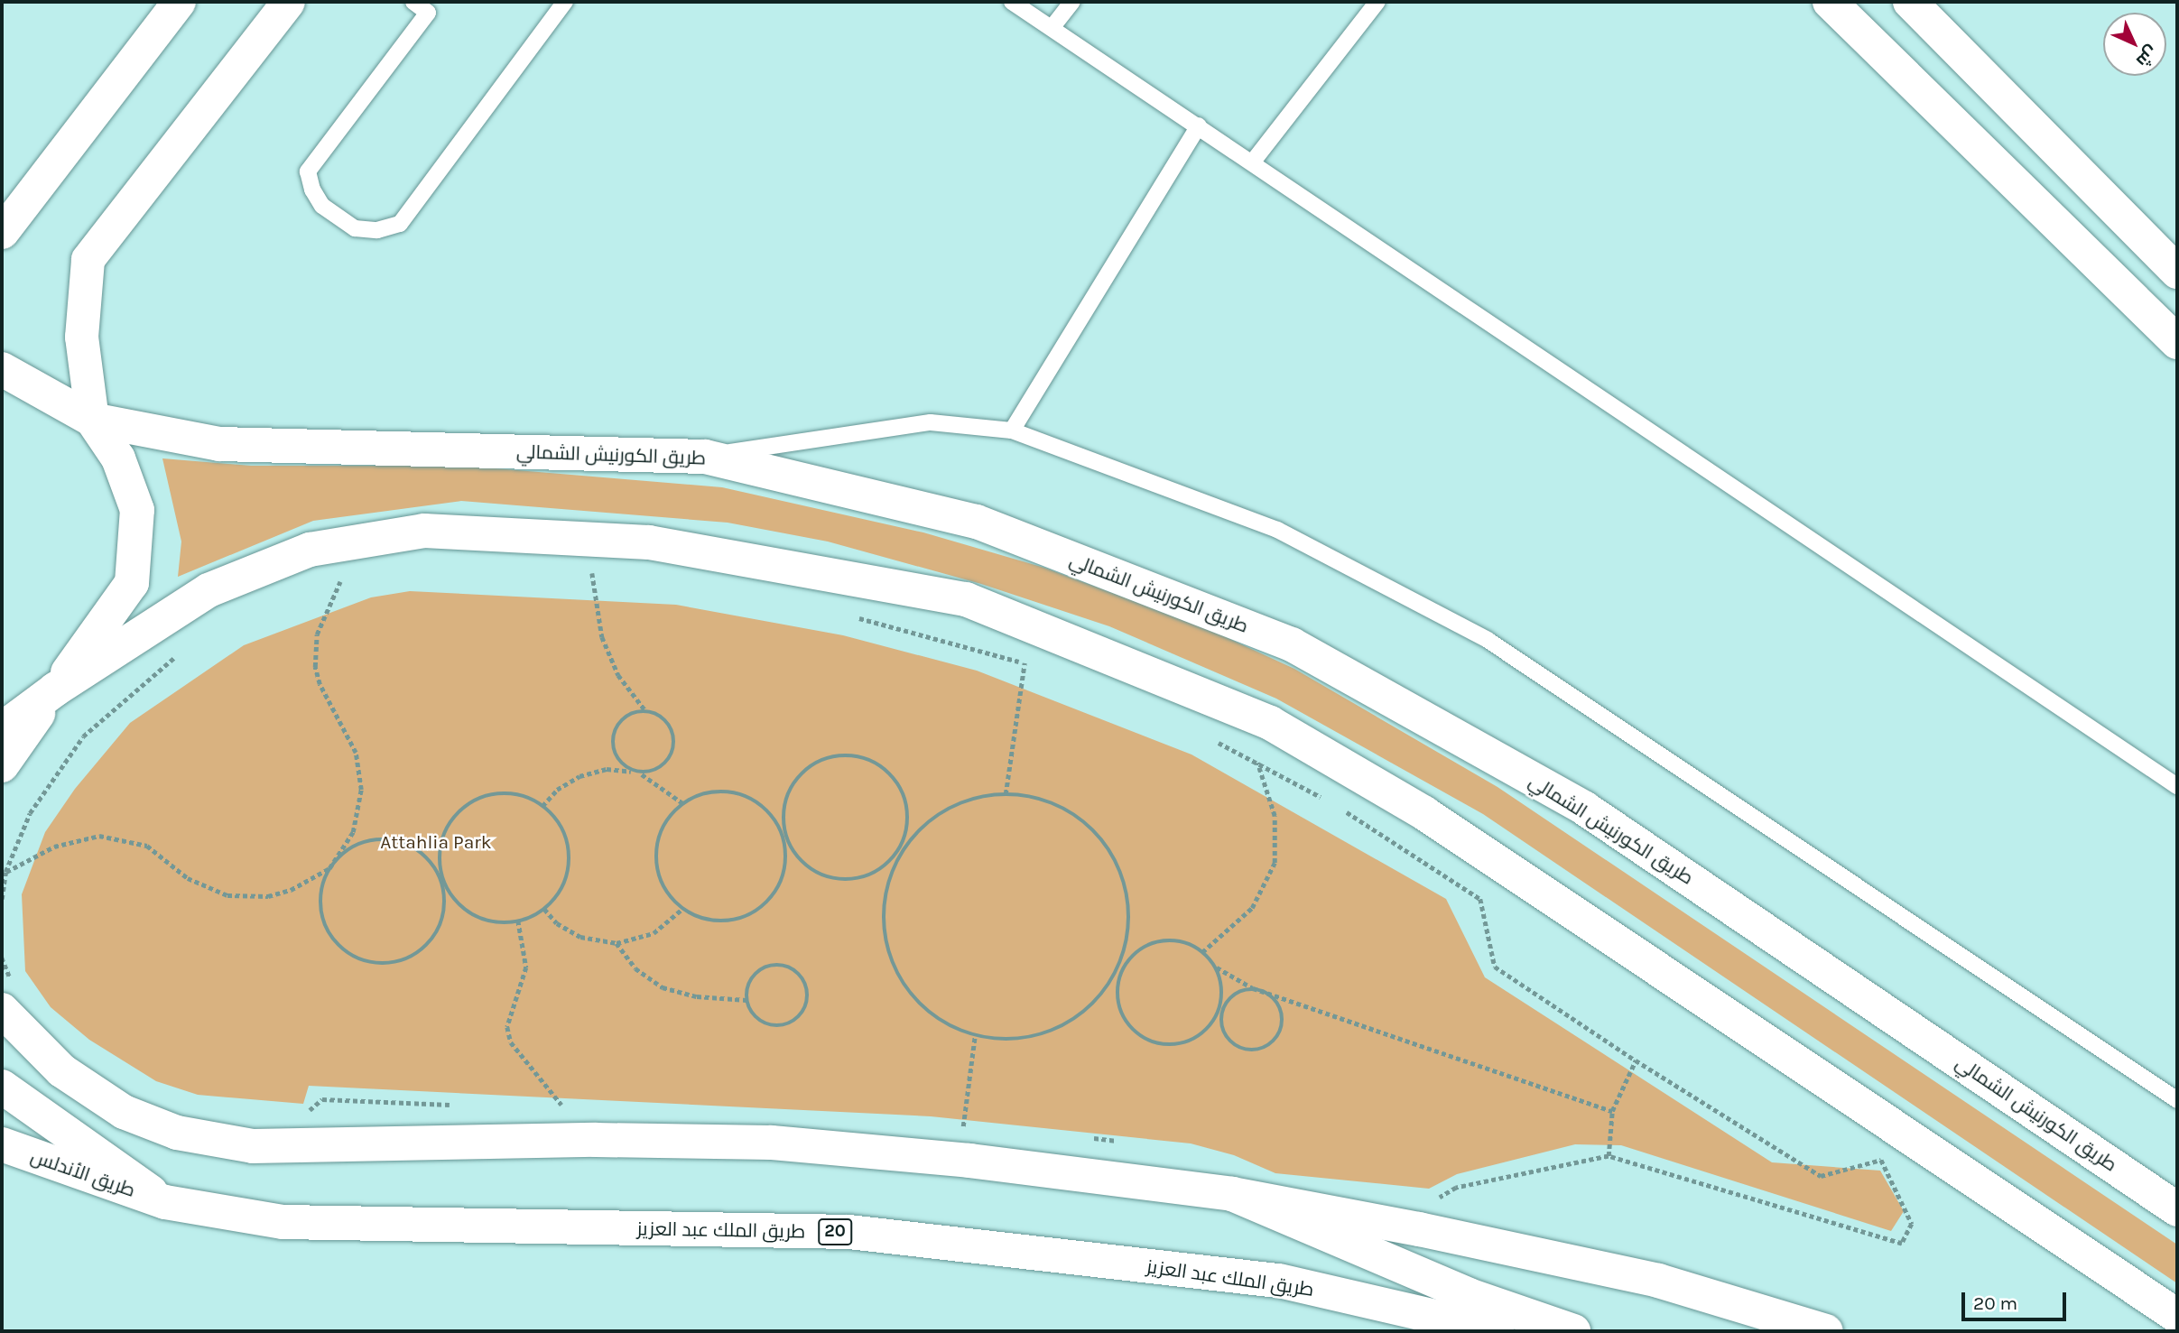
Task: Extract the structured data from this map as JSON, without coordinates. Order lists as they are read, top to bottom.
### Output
{
  "streets": {
    "main road": [
      "طريق الكورنيش الشمالي",
      "طريق الأندلس",
      "طريق الملك عبد العزيز",
      "20"
    ]
  },
  "crossings": [
    ["طريق الأندلس", "طريق الملك عبد العزيز"]
  ],
  "parks": ["Attahlia Park"],
  "scale_bar": "20 m",
  "north": "bottom right"
}
